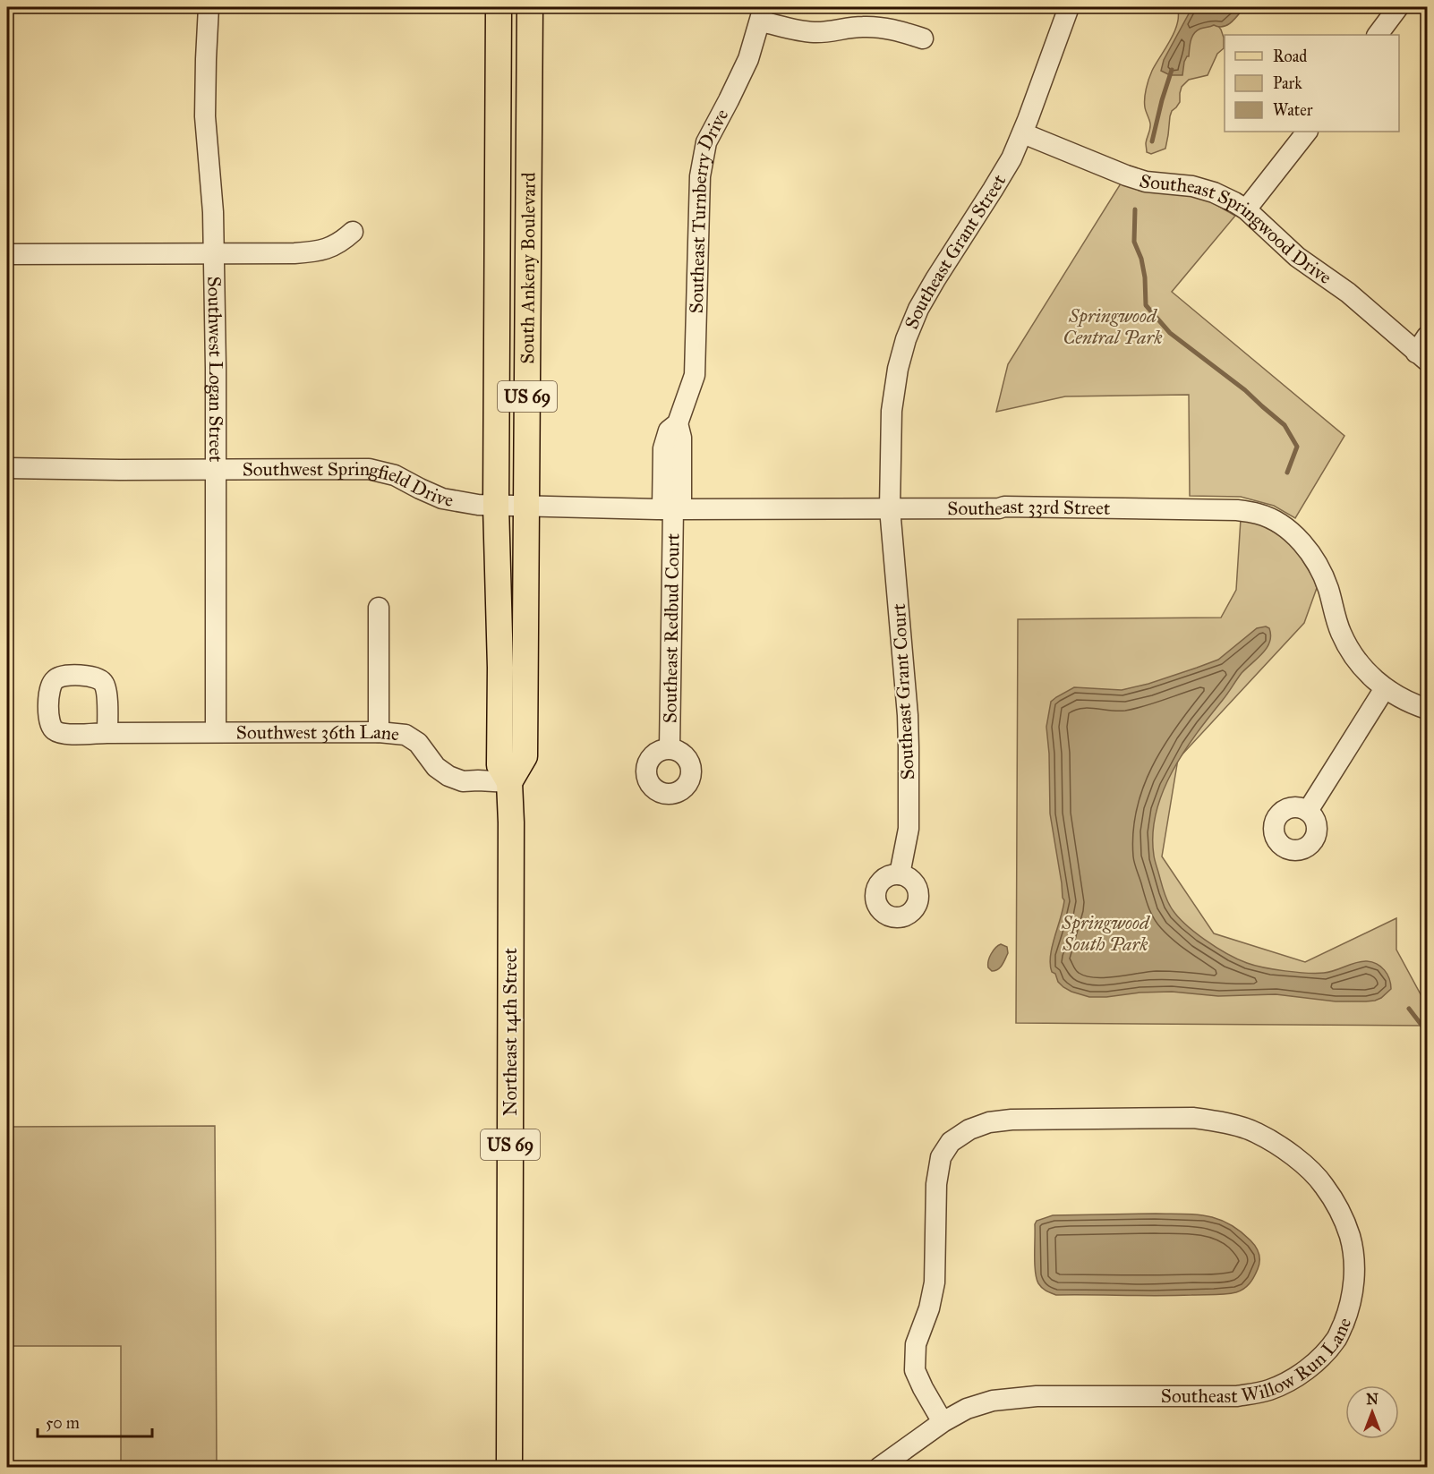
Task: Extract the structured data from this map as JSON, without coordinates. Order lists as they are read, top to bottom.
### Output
{
  "streets": {
    "main road": ["South Ankeny Boulevard", "US 69", "Northeast 14th Street"],
    "street": [
      "Southeast Turnberry Drive",
      "Southeast Springwood Drive",
      "Southeast Grant Street",
      "Southwest Logan Street",
      "Southwest Springfield Drive",
      "Southeast 33rd Street",
      "Southeast Redbud Court",
      "Southeast Grant Court",
      "Southwest 36th Lane",
      "Southeast Willow Run Lane"
    ]
  },
  "crossings": [
    ["Southeast Turnberry Drive", "Southeast 33rd Street"],
    ["Southeast Turnberry Drive", "Southeast Redbud Court"],
    ["Southeast Springwood Drive", "Southeast Grant Street"],
    ["Southeast Grant Street", "Southeast 33rd Street"],
    ["Southeast Grant Street", "Southeast Grant Court"],
    ["South Ankeny Boulevard", "Southwest Springfield Drive"],
    ["South Ankeny Boulevard", "Southeast 33rd Street"],
    ["South Ankeny Boulevard", "Southwest 36th Lane"],
    ["South Ankeny Boulevard", "Northeast 14th Street"],
    ["Southwest Logan Street", "Southwest Springfield Drive"],
    ["Southwest Logan Street", "Southwest 36th Lane"],
    ["Southwest Springfield Drive", "Southeast 33rd Street"],
    ["Southeast 33rd Street", "Southeast Redbud Court"],
    ["Southeast 33rd Street", "Southeast Grant Court"]
  ],
  "parks": ["Springwood Central Park", "Springwood South Park"],
  "legend": ["Road", "Park", "Water"],
  "scale_bar": "50 m",
  "north": "top"
}
